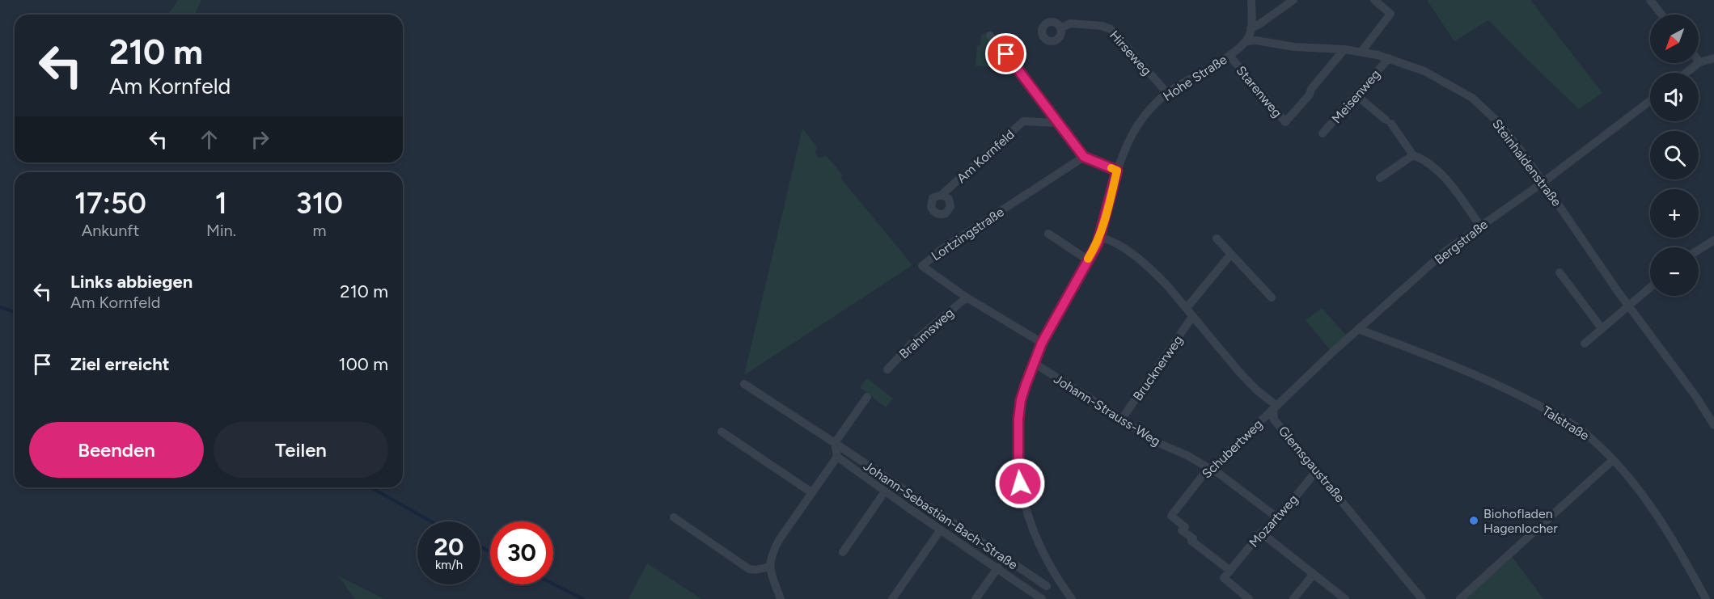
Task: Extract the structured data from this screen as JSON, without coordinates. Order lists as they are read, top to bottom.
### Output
{
  "streets": {
    "street": [
      "Hirseweg",
      "Hohe Straße",
      "Starenweg",
      "Meisenweg",
      "Am Kornfeld",
      "Steinhaldenstraße",
      "Lortzingstraße",
      "Bergstraße",
      "Brahmsweg",
      "Brucknerweg",
      "Johann-Strauss-Weg",
      "Talstraße",
      "Schubertweg",
      "Glemsgaustraße",
      "Johann-Sebastian-Bach-Straße",
      "Mozartweg"
    ]
  },
  "crossings": [
    ["Hirseweg", "Hohe Straße"],
    ["Hohe Straße", "Starenweg"],
    ["Hohe Straße", "Steinhaldenstraße"],
    ["Hohe Straße", "Lortzingstraße"],
    ["Hohe Straße", "Johann-Strauss-Weg"],
    ["Starenweg", "Steinhaldenstraße"],
    ["Meisenweg", "Steinhaldenstraße"],
    ["Steinhaldenstraße", "Bergstraße"],
    ["Lortzingstraße", "Brahmsweg"],
    ["Bergstraße", "Talstraße"],
    ["Bergstraße", "Schubertweg"],
    ["Bergstraße", "Glemsgaustraße"],
    ["Brucknerweg", "Johann-Strauss-Weg"],
    ["Johann-Strauss-Weg", "Schubertweg"],
    ["Johann-Strauss-Weg", "Mozartweg"],
    ["Schubertweg", "Glemsgaustraße"],
    ["Schubertweg", "Mozartweg"],
    ["Glemsgaustraße", "Mozartweg"]
  ],
  "places": ["Biohofladen Hagenlocher"],
  "north": "bottom left",
  "page": {
    "map_buttons": ["+", "−"],
    "turn": ["210 m", "Am Kornfeld"],
    "eta": [
      "17:50",
      "Ankunft",
      "1",
      "Min.",
      "310",
      "m"
    ],
    "list": [
      {
        "name": "Links abbiegen",
        "note": "Am Kornfeld",
        "value": "210 m"
      },
      {
        "name": "Ziel erreicht",
        "value": "100 m"
      }
    ],
    "buttons": ["Beenden", "Teilen"],
    "speed": "20 km/h",
    "limit": "30"
  }
}
